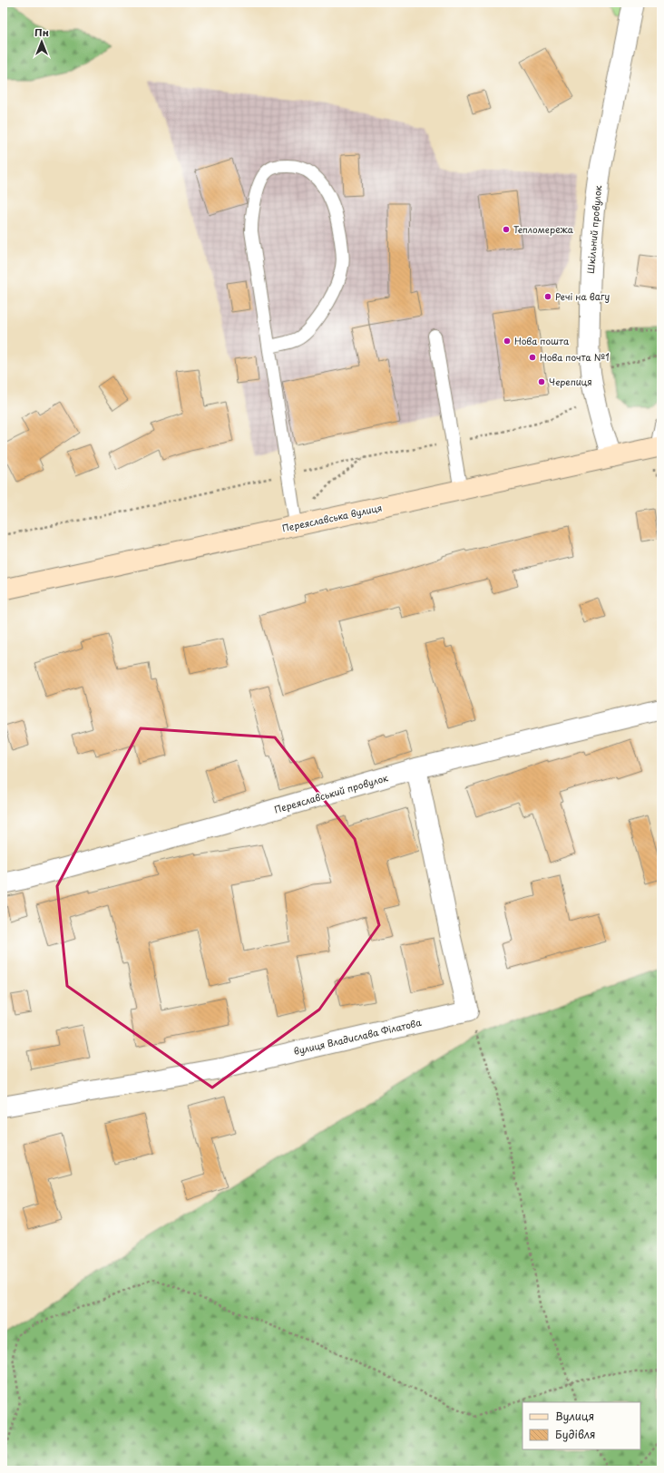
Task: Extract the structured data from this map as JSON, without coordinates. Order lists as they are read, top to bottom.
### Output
{
  "streets": {
    "main road": ["Переяславська вулиця"],
    "street": ["Шкільний провулок", "Переяславський провулок", "вулиця Владислава Філатова"]
  },
  "crossings": [
    ["Шкільний провулок", "Переяславська вулиця"]
  ],
  "places": [
    "Тепломережа",
    "Речі на вагу",
    "Нова пошта",
    "Нова почта №1",
    "Черепиця"
  ],
  "legend": ["Вулиця", "Будівля"],
  "north": "top"
}
